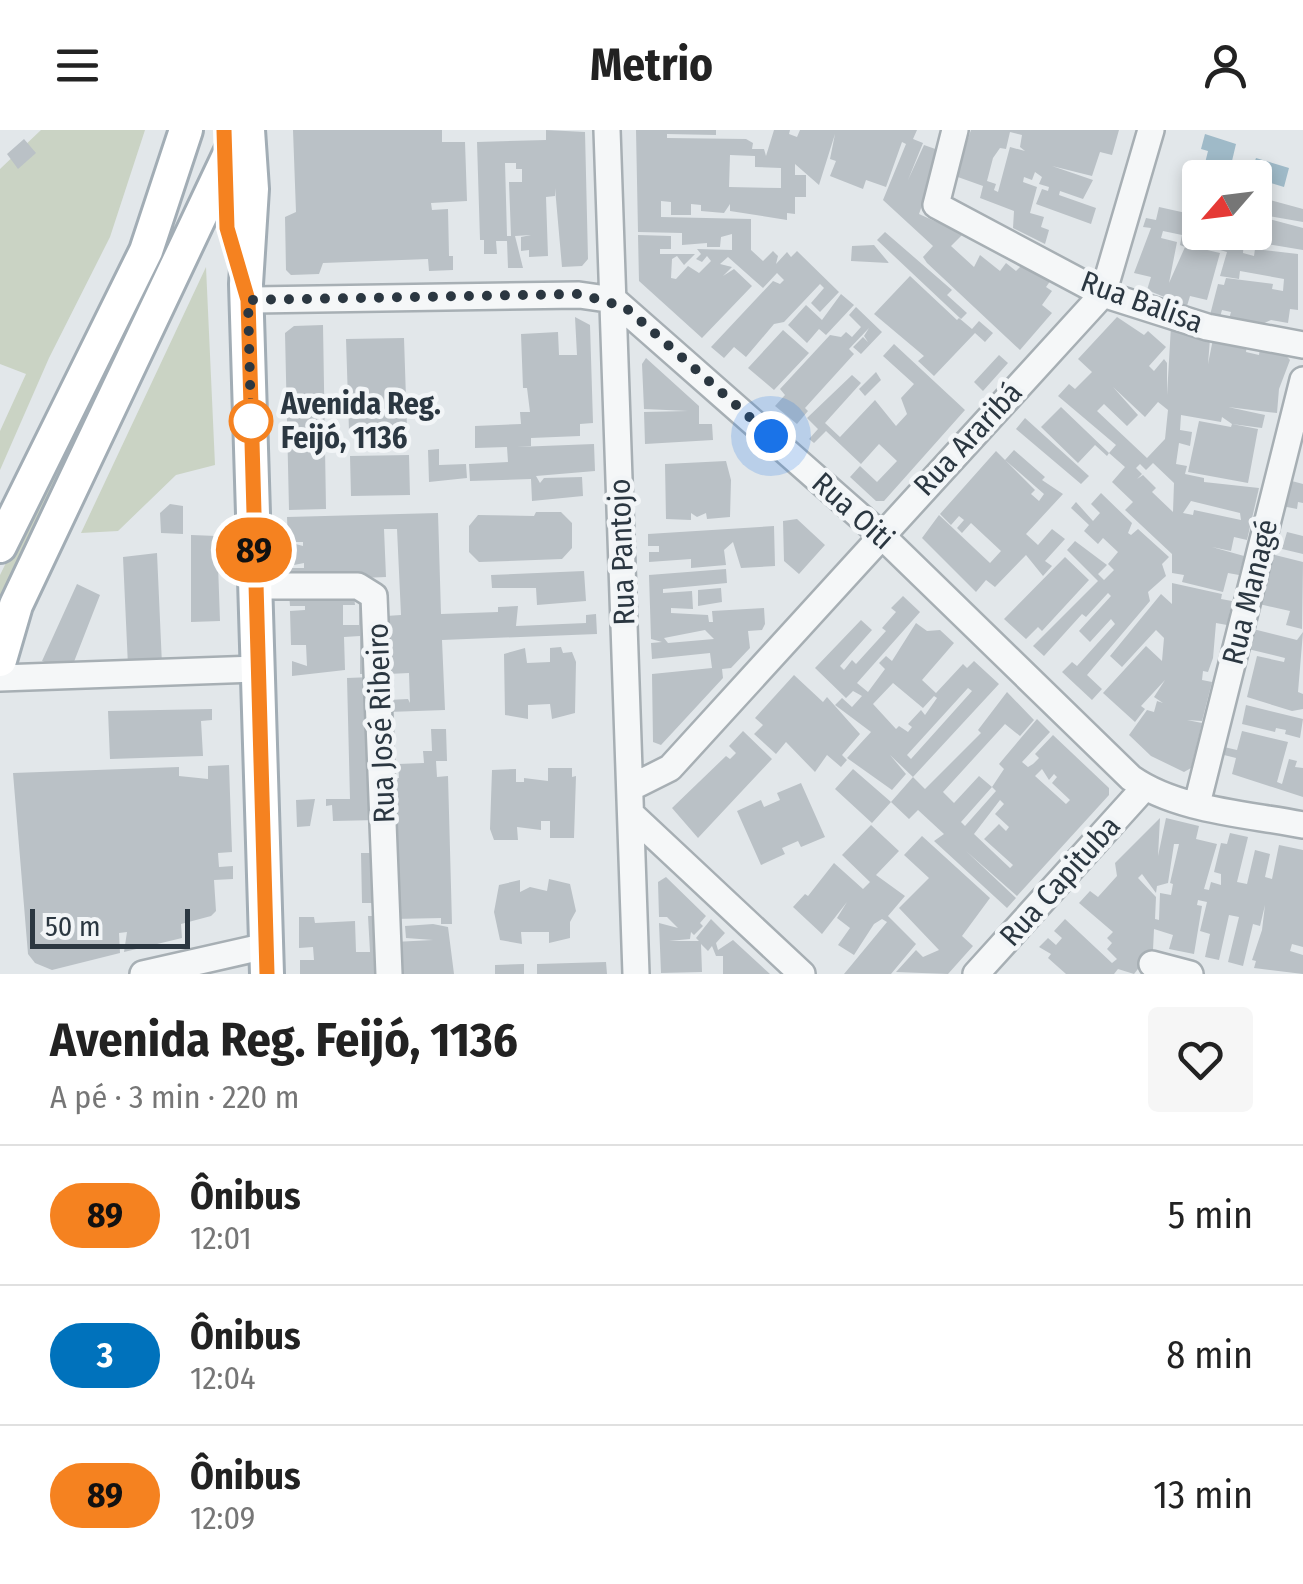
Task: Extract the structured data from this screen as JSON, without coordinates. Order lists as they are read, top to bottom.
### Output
{
  "streets": {
    "street": [
      "Rua Balisa",
      "Rua Araribá",
      "Rua Oiti",
      "Rua Pantojo",
      "Rua Managé",
      "Rua José Ribeiro",
      "Rua Capituba"
    ]
  },
  "crossings": [
    ["Rua Balisa", "Rua Araribá"],
    ["Rua Araribá", "Rua Oiti"],
    ["Rua Araribá", "Rua Pantojo"],
    ["Rua Oiti", "Rua Pantojo"],
    ["Rua Oiti", "Rua Managé"],
    ["Rua Oiti", "Rua Capituba"]
  ],
  "places": ["Avenida Reg. Feijó, 1136"],
  "lines": ["bus line 89"],
  "scale_bar": "50 m",
  "north": "bottom left",
  "page": {
    "header": "Metrio",
    "on_map": "89",
    "scale": "50 m",
    "heading": ["Avenida Reg. Feijó, 1136", "A pé · 3 min · 220 m"],
    "list": [
      {
        "mark": "89",
        "name": "Ônibus",
        "note": "12:01",
        "value": "5 min"
      },
      {
        "mark": "3",
        "name": "Ônibus",
        "note": "12:04",
        "value": "8 min"
      },
      {
        "mark": "89",
        "name": "Ônibus",
        "note": "12:09",
        "value": "13 min"
      }
    ]
  }
}
